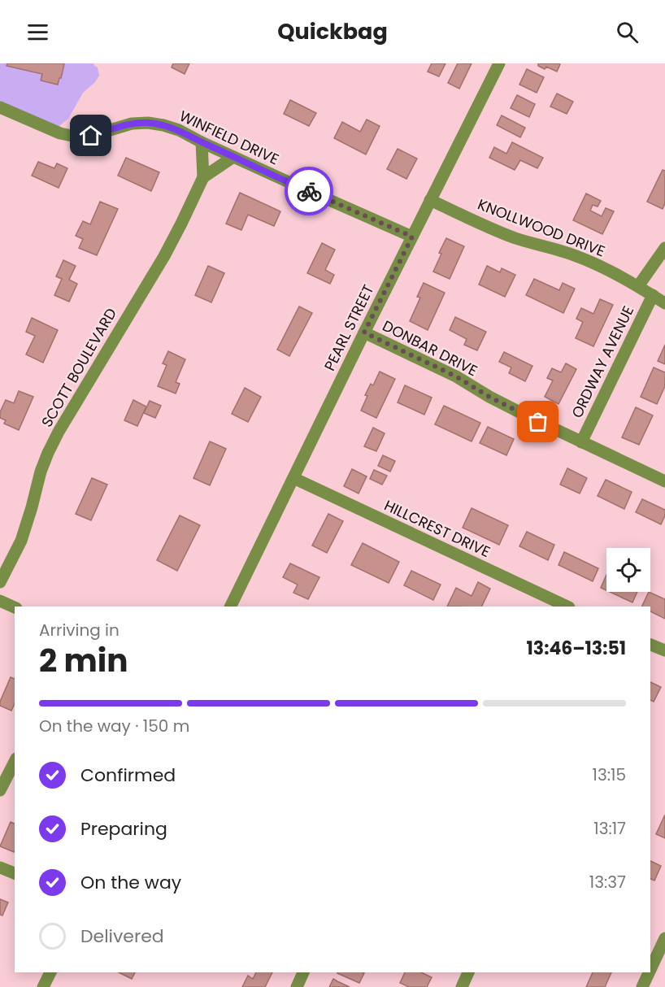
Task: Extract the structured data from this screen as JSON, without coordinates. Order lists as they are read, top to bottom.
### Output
{
  "streets": {
    "street": [
      "WINFIELD DRIVE",
      "KNOLLWOOD DRIVE",
      "PEARL STREET",
      "DONBAR DRIVE",
      "ORDWAY AVENUE",
      "SCOTT BOULEVARD",
      "HILLCREST DRIVE"
    ]
  },
  "crossings": [
    ["WINFIELD DRIVE", "PEARL STREET"],
    ["WINFIELD DRIVE", "SCOTT BOULEVARD"],
    ["KNOLLWOOD DRIVE", "PEARL STREET"],
    ["KNOLLWOOD DRIVE", "ORDWAY AVENUE"],
    ["PEARL STREET", "DONBAR DRIVE"],
    ["PEARL STREET", "HILLCREST DRIVE"],
    ["DONBAR DRIVE", "ORDWAY AVENUE"]
  ],
  "page": {
    "header": "Quickbag",
    "heading": ["2 min", "Arriving in", "13:46–13:51"],
    "bar": "On the way · 150 m",
    "list": [
      ["Confirmed", "13:15"],
      ["Preparing", "13:17"],
      ["On the way", "13:37"],
      "Delivered"
    ]
  }
}
